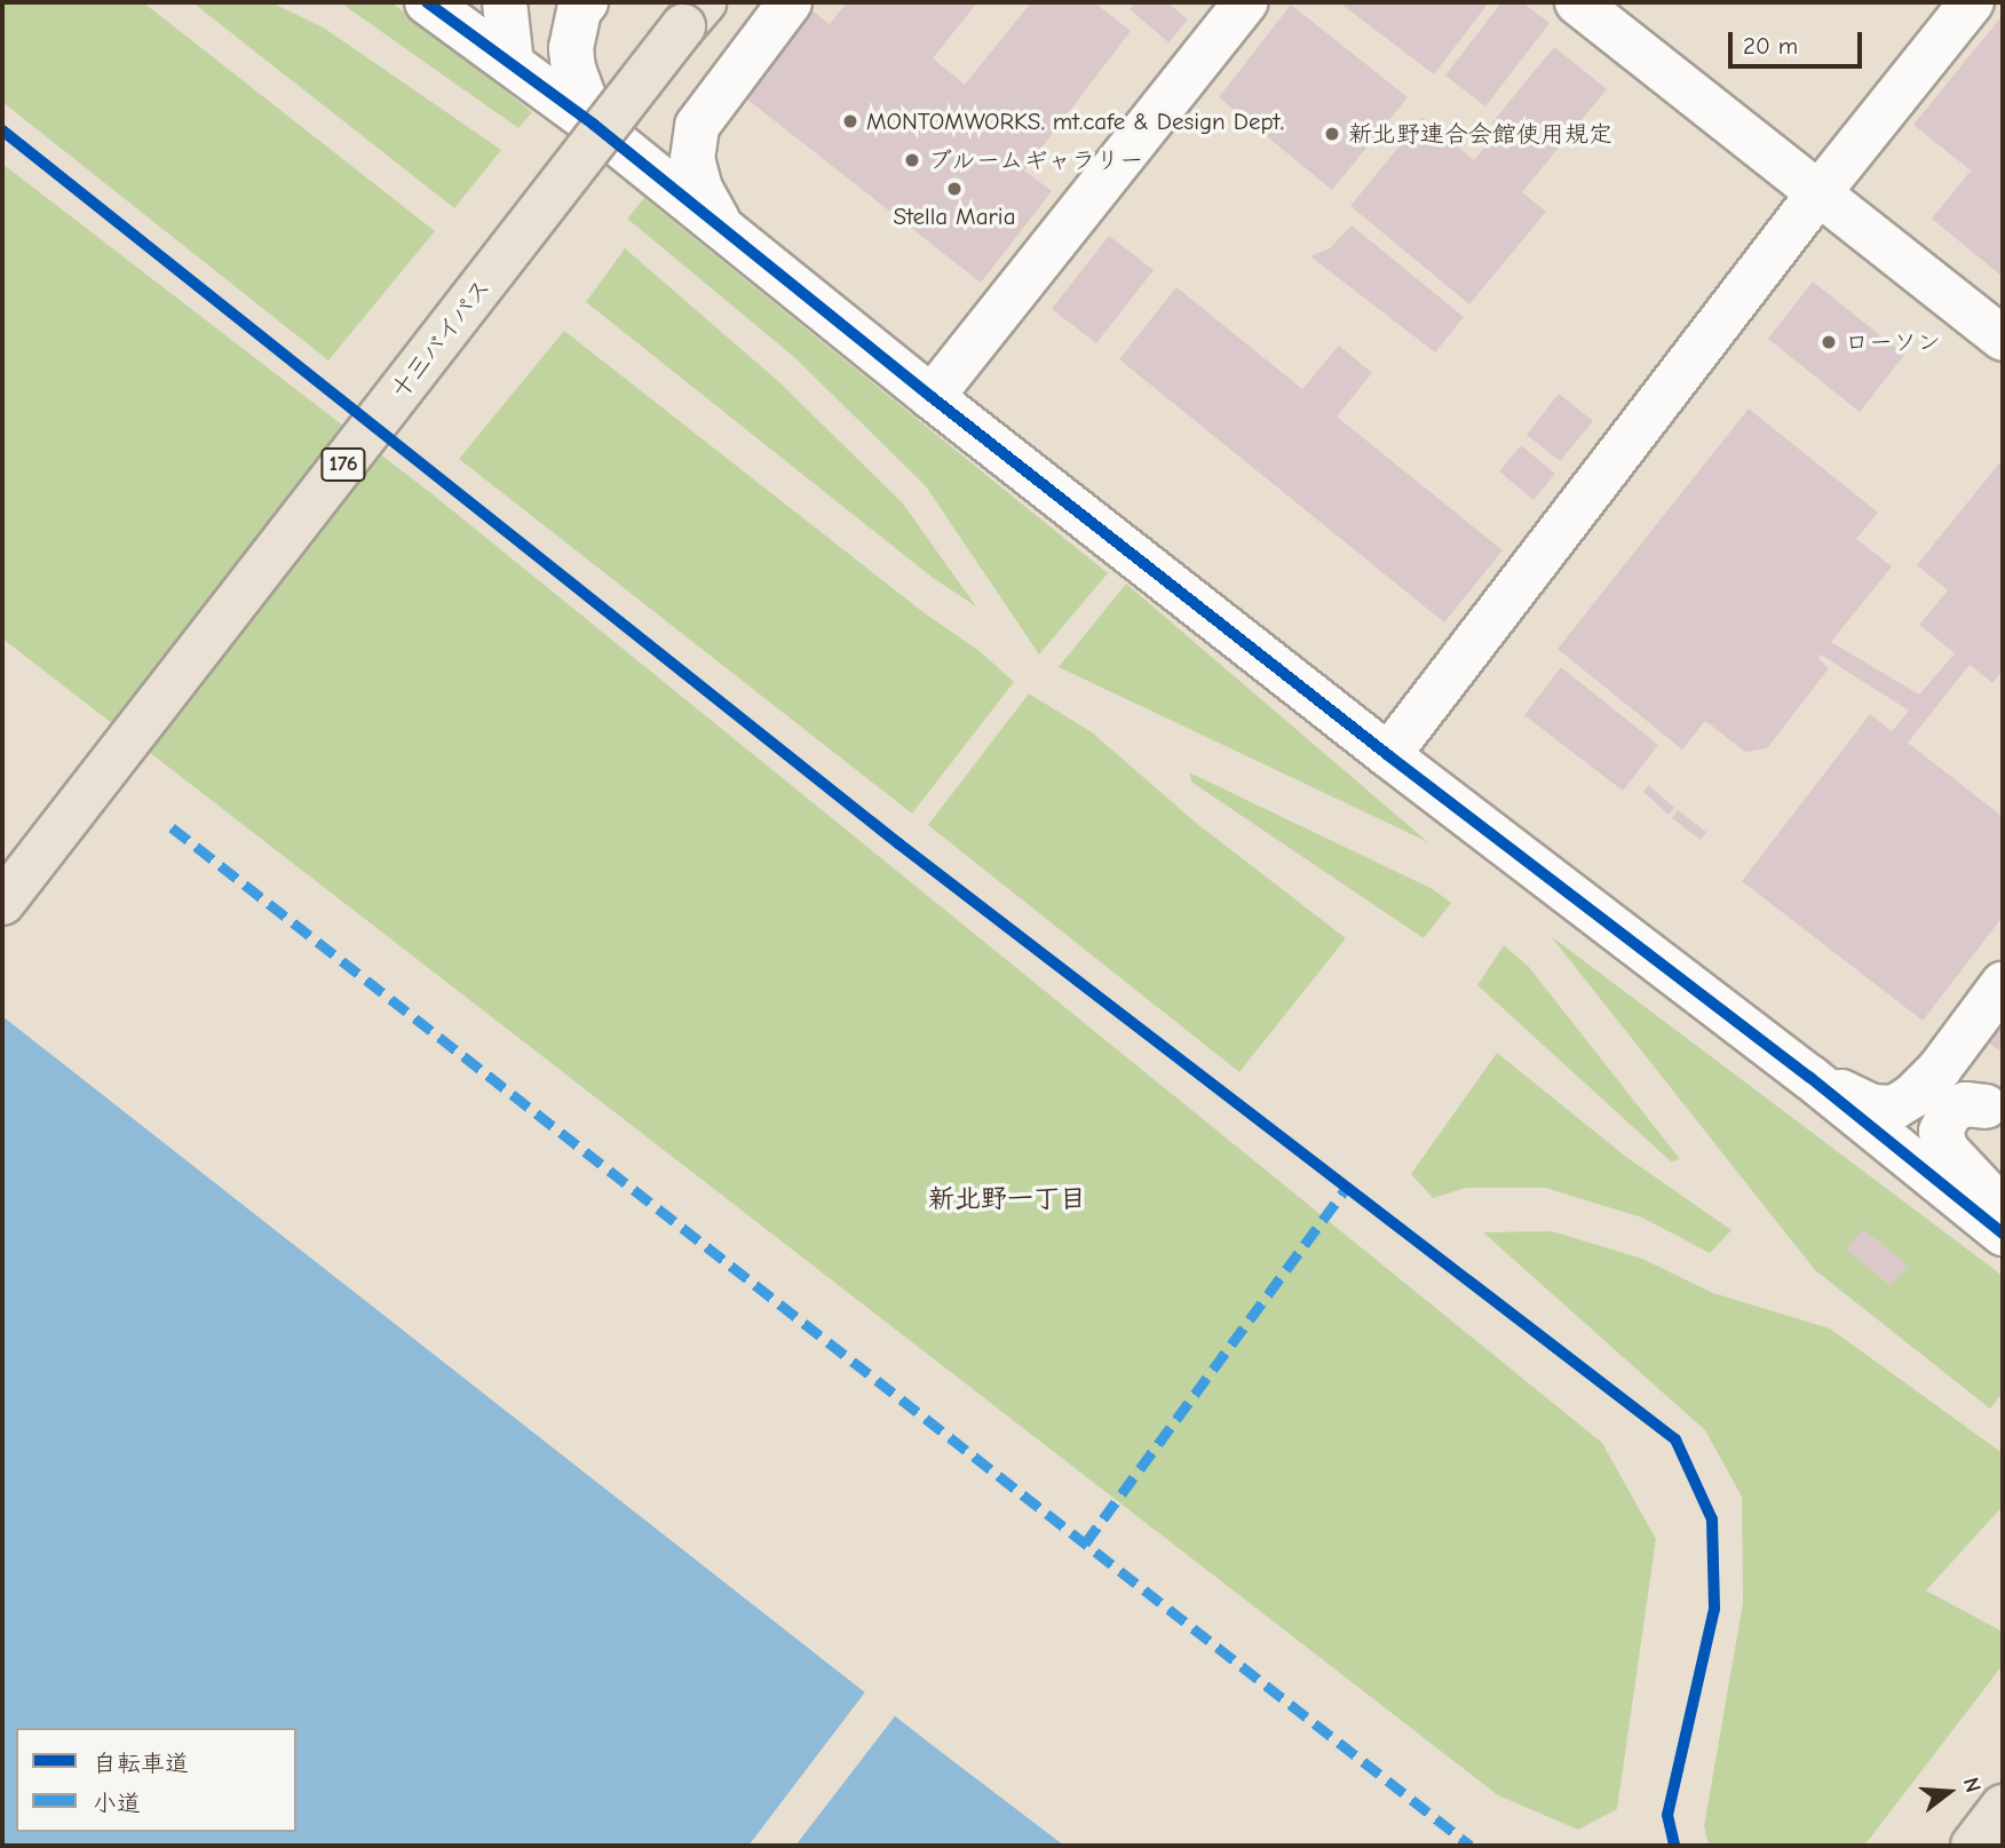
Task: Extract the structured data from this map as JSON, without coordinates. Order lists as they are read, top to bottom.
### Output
{
  "streets": {
    "highway": ["十三バイパス", "176"]
  },
  "districts": ["新北野一丁目"],
  "places": [
    "MONTOMWORKS. mt.cafe & Design Dept.",
    "新北野連合会館使用規定",
    "ブルームギャラリー",
    "Stella Maria",
    "ローソン"
  ],
  "legend": ["自転車道", "小道"],
  "scale_bar": "20 m",
  "north": "right"
}
